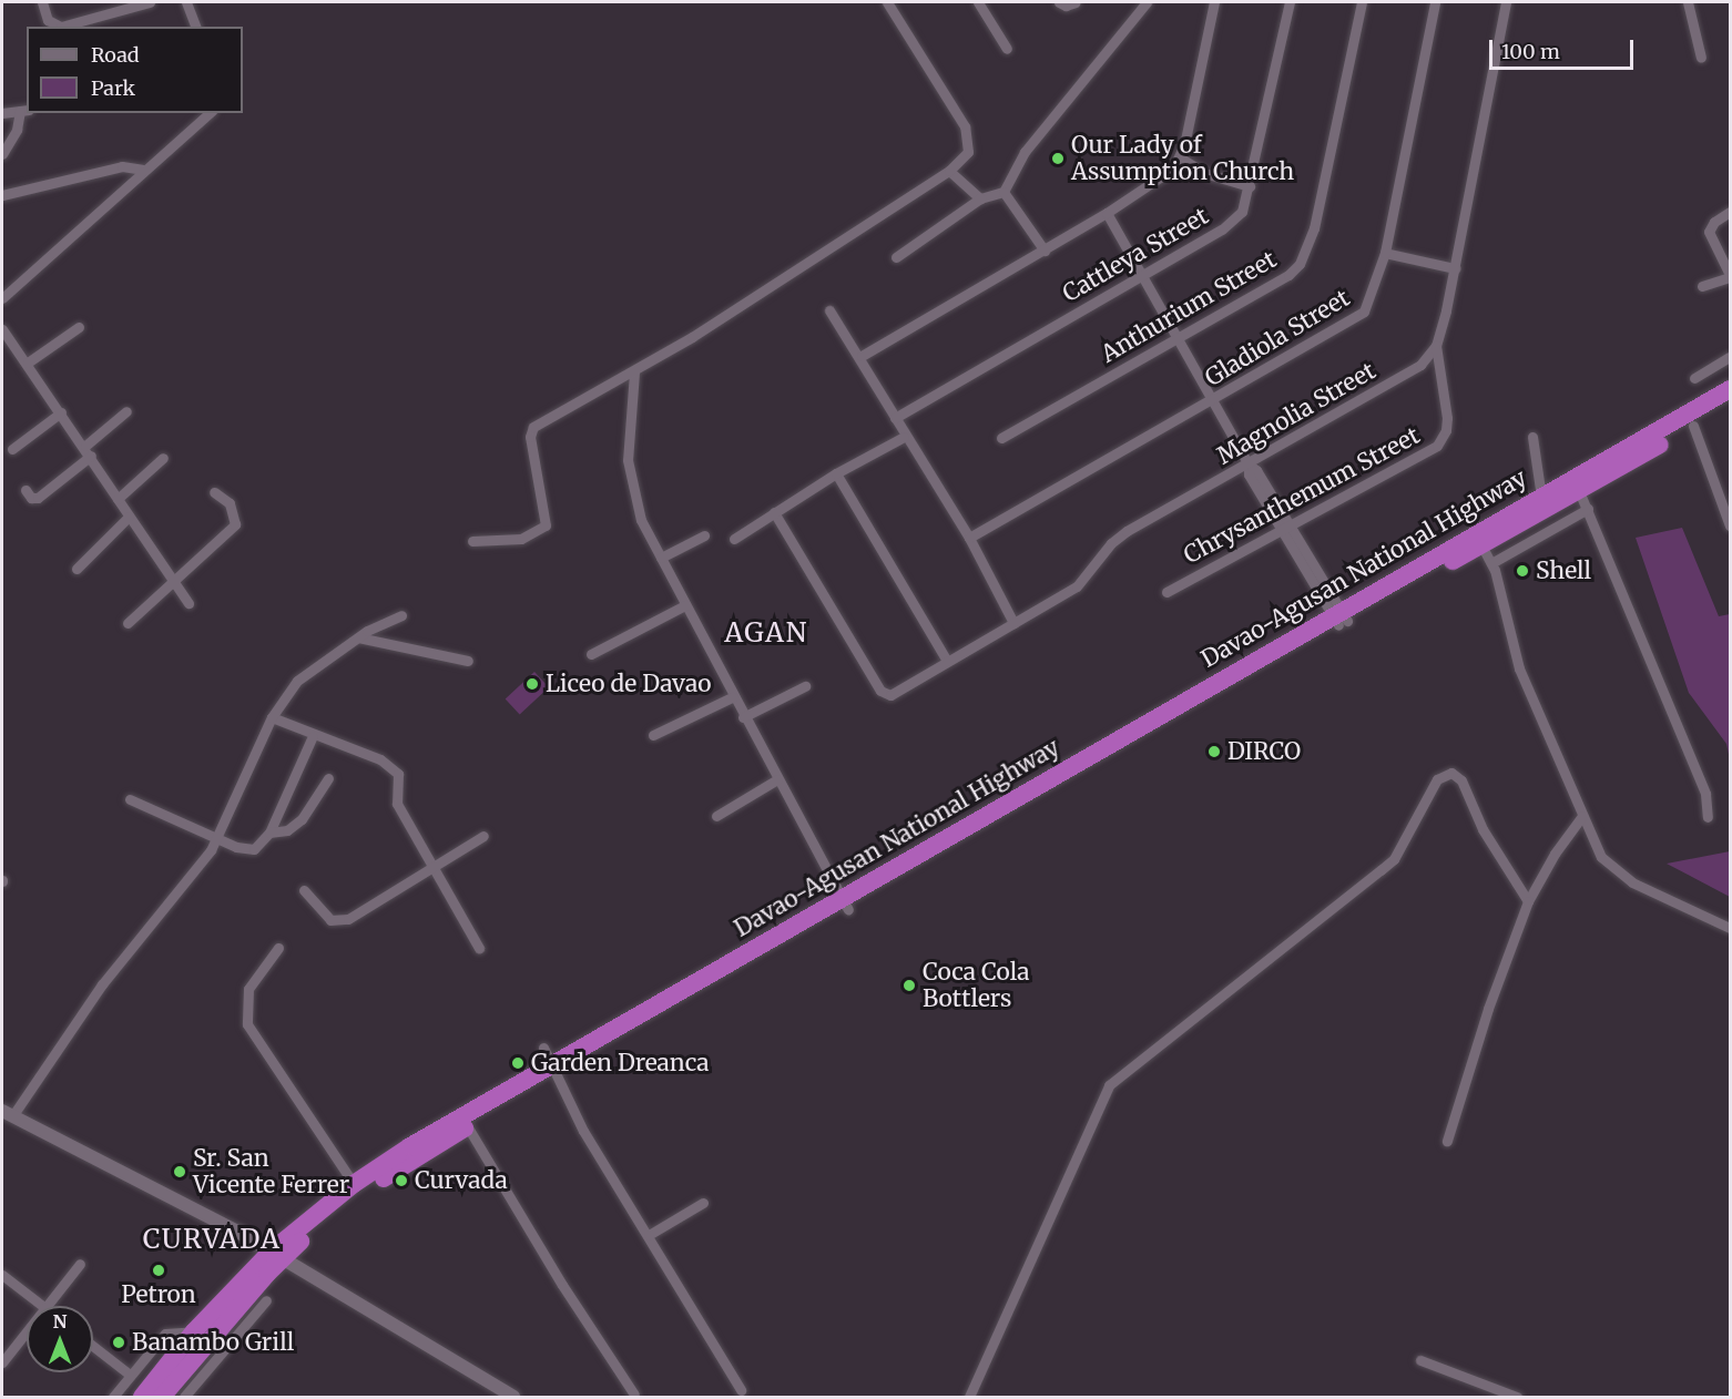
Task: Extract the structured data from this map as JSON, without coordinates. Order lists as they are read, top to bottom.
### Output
{
  "streets": {
    "highway": ["Davao-Agusan National Highway"],
    "street": [
      "Cattleya Street",
      "Anthurium Street",
      "Gladiola Street",
      "Magnolia Street",
      "Chrysanthemum Street"
    ]
  },
  "crossings": [
    ["Magnolia Street", "Chrysanthemum Street"]
  ],
  "districts": ["AGAN", "CURVADA"],
  "places": [
    "Our Lady of Assumption Church",
    "Shell",
    "Liceo de Davao",
    "DIRCO",
    "Coca Cola Bottlers",
    "Garden Dreanca",
    "Sr. San Vicente Ferrer",
    "Curvada",
    "Petron",
    "Banambo Grill"
  ],
  "legend": ["Road", "Park"],
  "scale_bar": "100 m",
  "north": "top"
}
